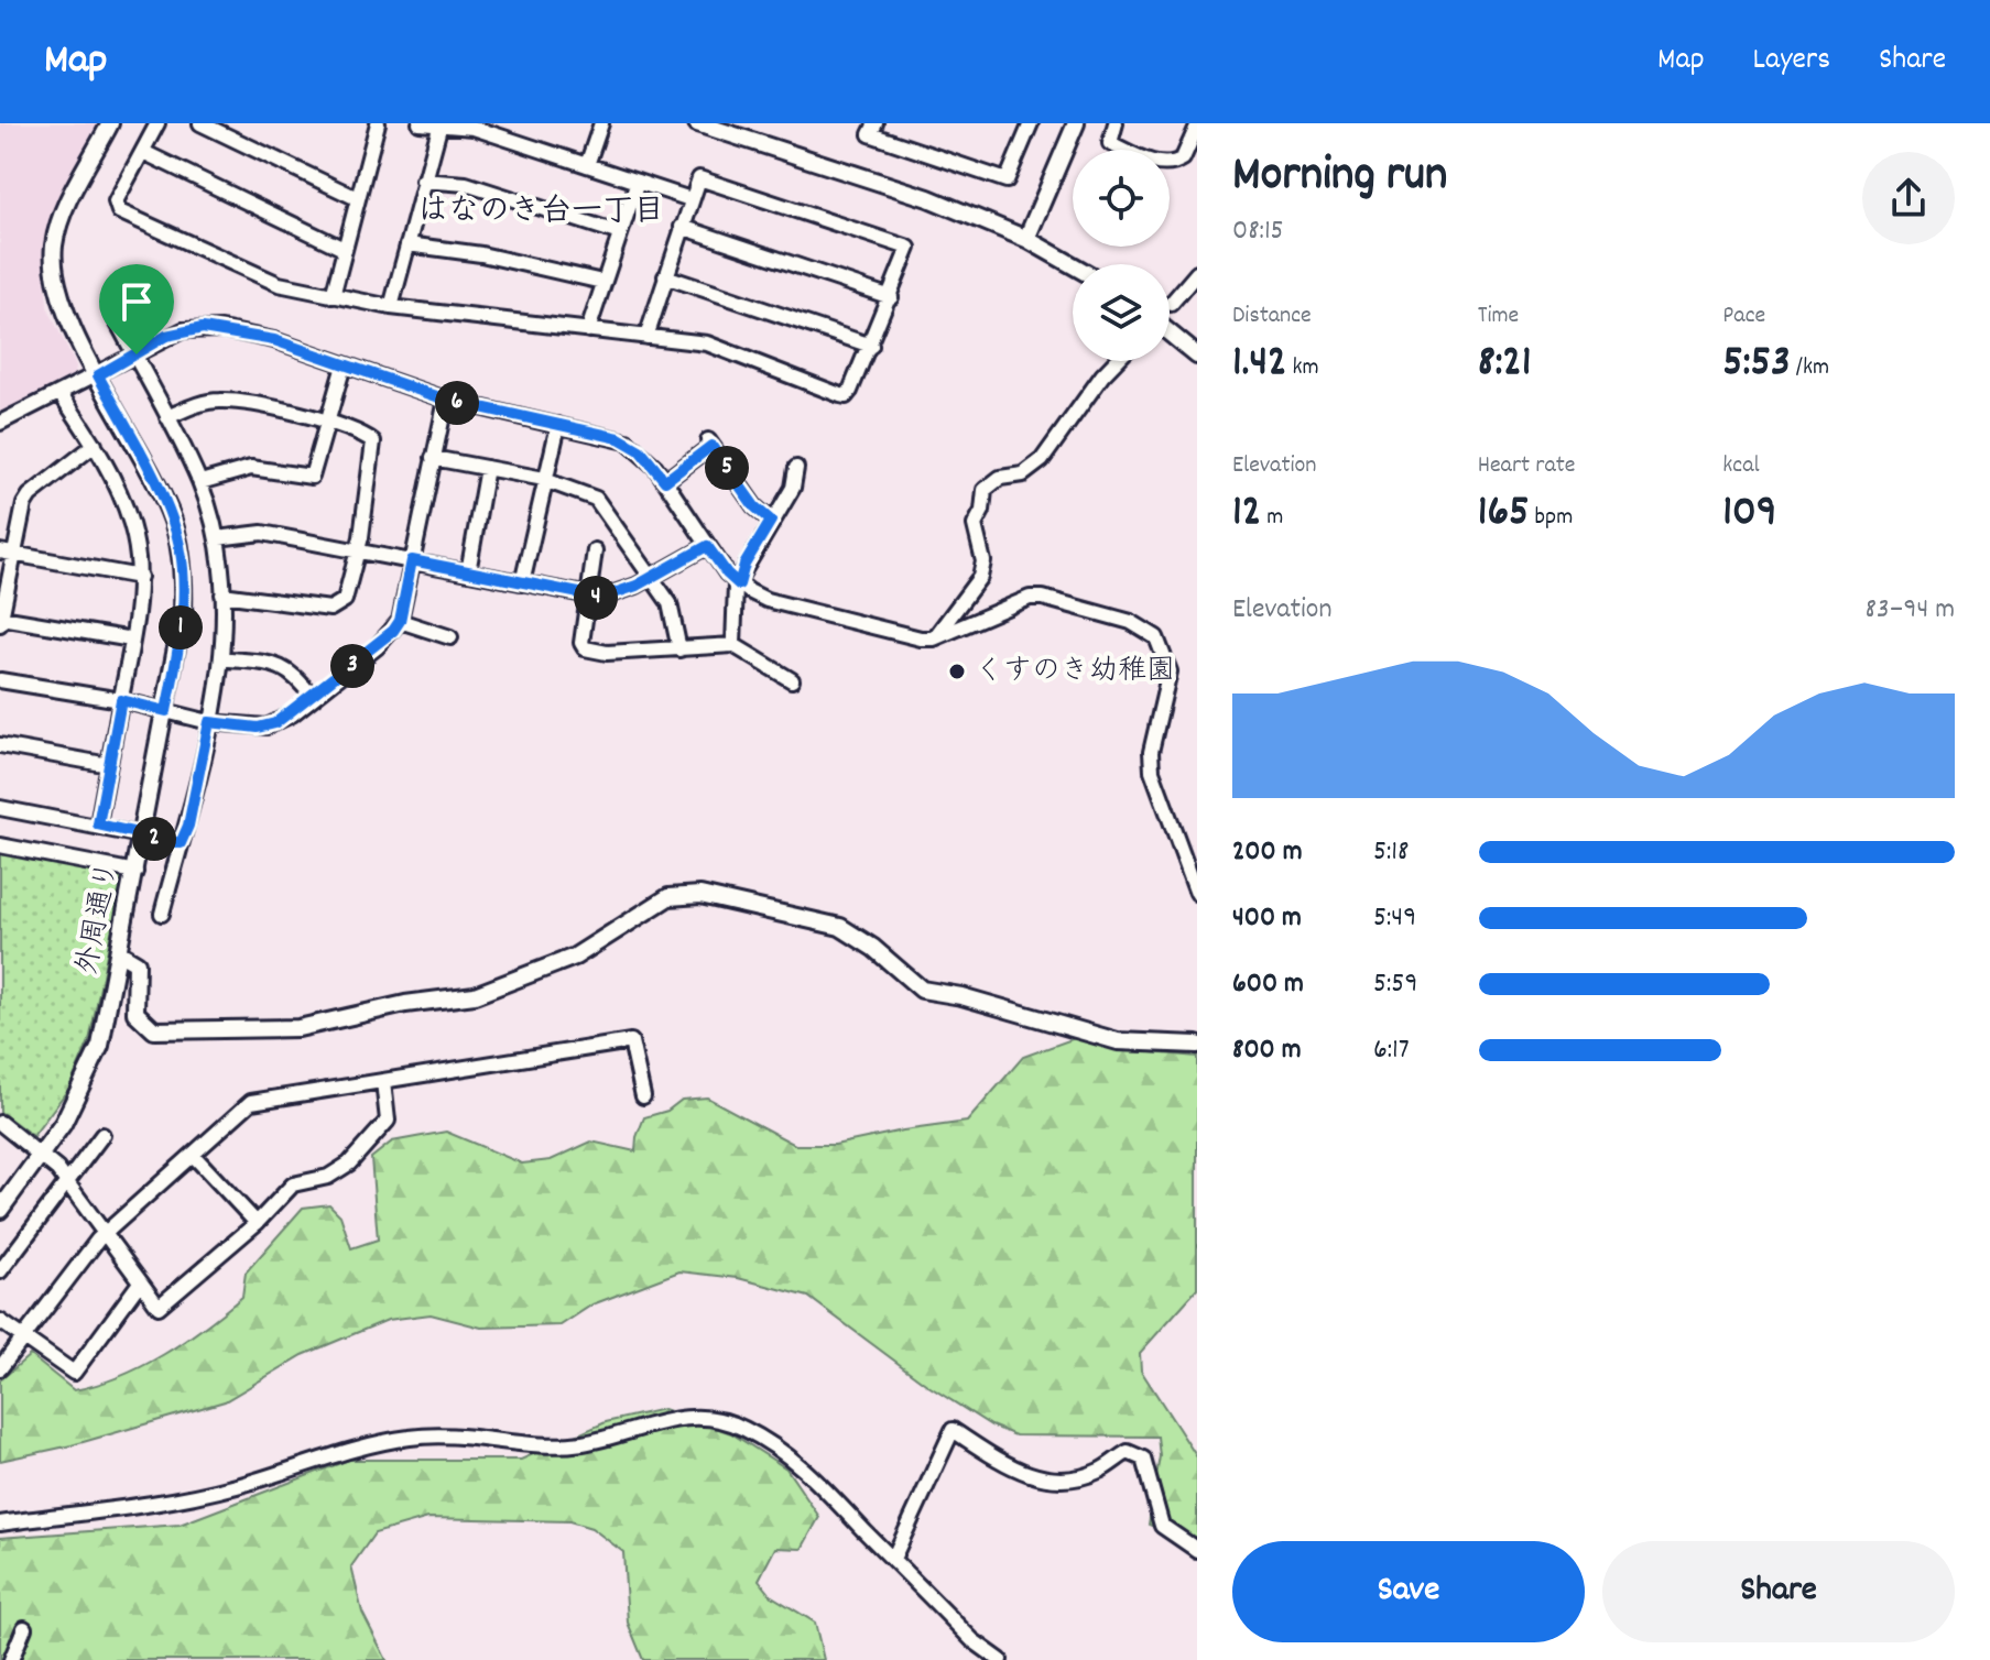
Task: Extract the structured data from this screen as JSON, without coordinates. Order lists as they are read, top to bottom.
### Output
{
  "streets": {
    "street": ["外周通り"]
  },
  "districts": ["はなのき台一丁目"],
  "places": ["くすのき幼稚園"],
  "page": {
    "header": "Map",
    "nav": ["Map", "Layers", "Share"],
    "heading": ["Morning run", "08:15"],
    "stats": [
      ["Distance", "1.42 km"],
      ["Time", "8:21"],
      ["Pace", "5:53 /km"],
      ["Elevation", "12 m"],
      ["Heart rate", "165 bpm"],
      ["kcal", "109"]
    ],
    "pins": [
      "6",
      "5",
      "4",
      "1",
      "3",
      "2"
    ],
    "chart": ["Elevation", "83–94 m"],
    "list": [
      {
        "name": "200 m",
        "note": "5:18"
      },
      {
        "name": "400 m",
        "note": "5:49"
      },
      {
        "name": "600 m",
        "note": "5:59"
      },
      {
        "name": "800 m",
        "note": "6:17"
      }
    ],
    "buttons": ["Save", "Share"]
  }
}
